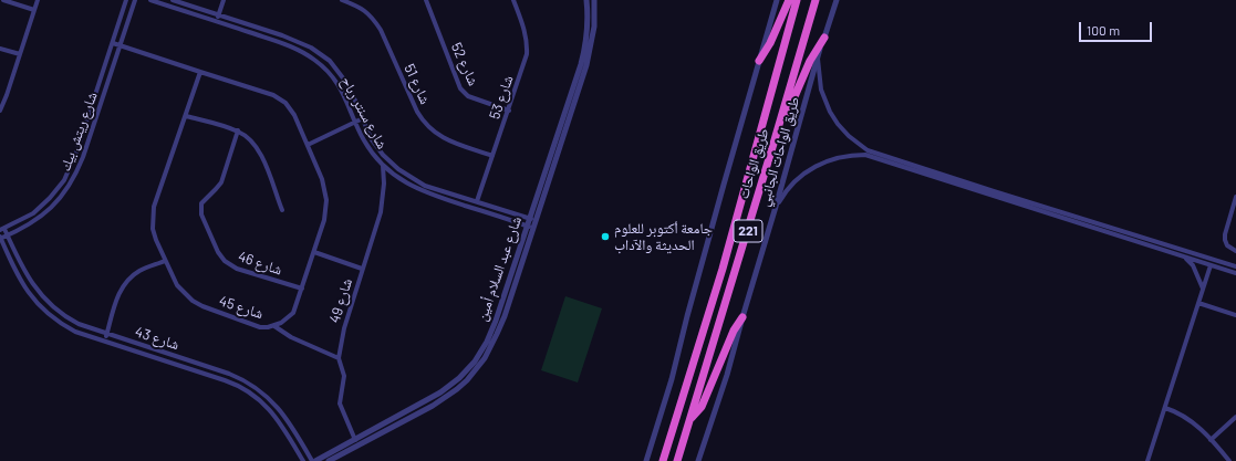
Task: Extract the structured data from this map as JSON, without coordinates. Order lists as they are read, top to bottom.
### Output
{
  "streets": {
    "highway": ["طريق الواحات", "221"],
    "street": [
      "شارع 52",
      "شارع 51",
      "شارع 53",
      "شارع سنتر رباح",
      "شارع ريتش بيك",
      "طريق الواحات الجانبي",
      "شارع 46",
      "شارع عبد السلام أمين",
      "شارع 49",
      "شارع 45",
      "شارع 43"
    ]
  },
  "crossings": [
    ["شارع 52", "شارع 53"],
    ["شارع 51", "شارع 53"],
    ["شارع 53", "شارع سنتر رباح"],
    ["شارع سنتر رباح", "شارع عبد السلام أمين"],
    ["شارع سنتر رباح", "شارع 49"],
    ["شارع ريتش بيك", "شارع 45"],
    ["شارع ريتش بيك", "شارع 43"],
    ["شارع 46", "شارع 45"],
    ["شارع عبد السلام أمين", "شارع 49"],
    ["شارع عبد السلام أمين", "شارع 43"]
  ],
  "places": ["جامعة أكتوبر للعلوم الحديثة والآداب"],
  "scale_bar": "100 m"
}
